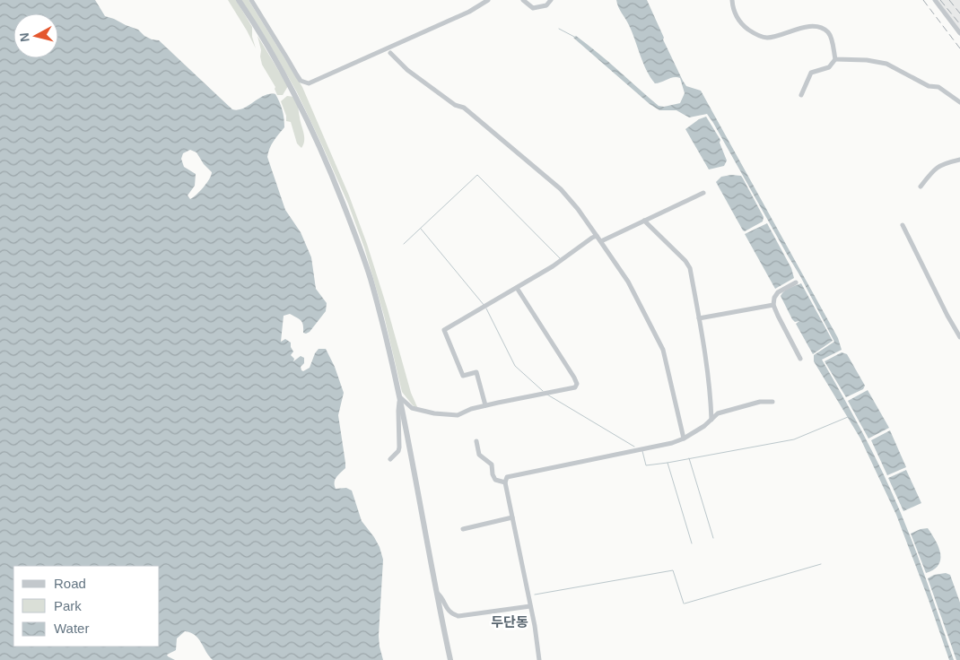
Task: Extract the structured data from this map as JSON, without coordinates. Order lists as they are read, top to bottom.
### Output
{
  "districts": ["두단동"],
  "legend": ["Road", "Park", "Water"],
  "north": "left"
}
